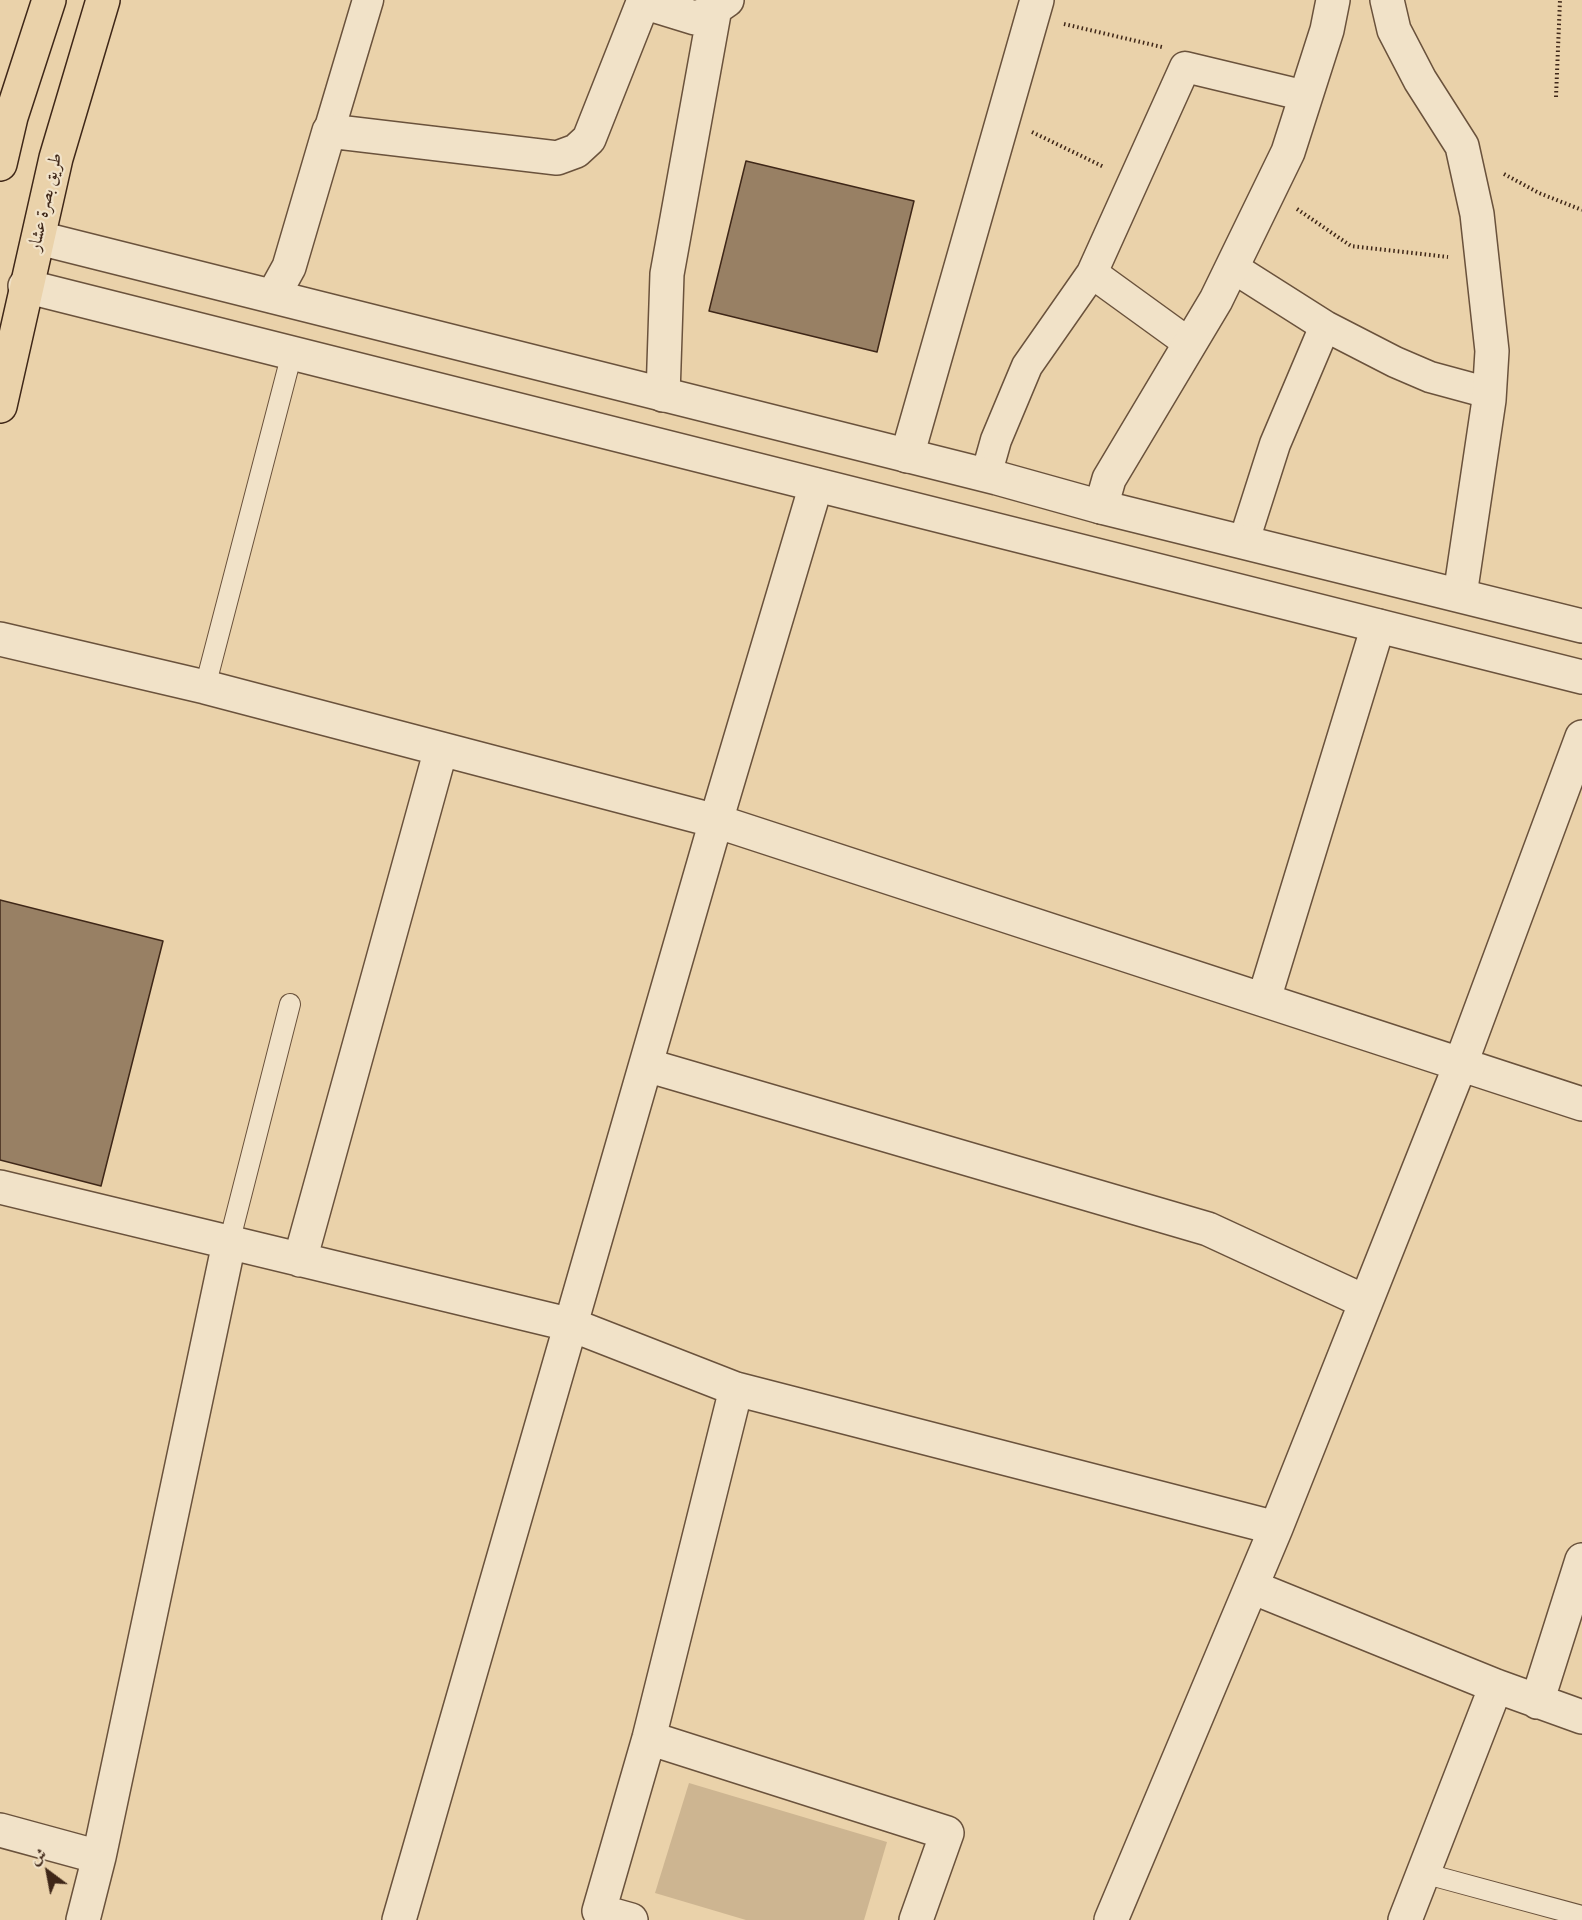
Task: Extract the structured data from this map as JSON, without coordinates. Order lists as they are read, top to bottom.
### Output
{
  "streets": {
    "main road": ["طريق بصرة عشار"]
  },
  "north": "top left"
}
